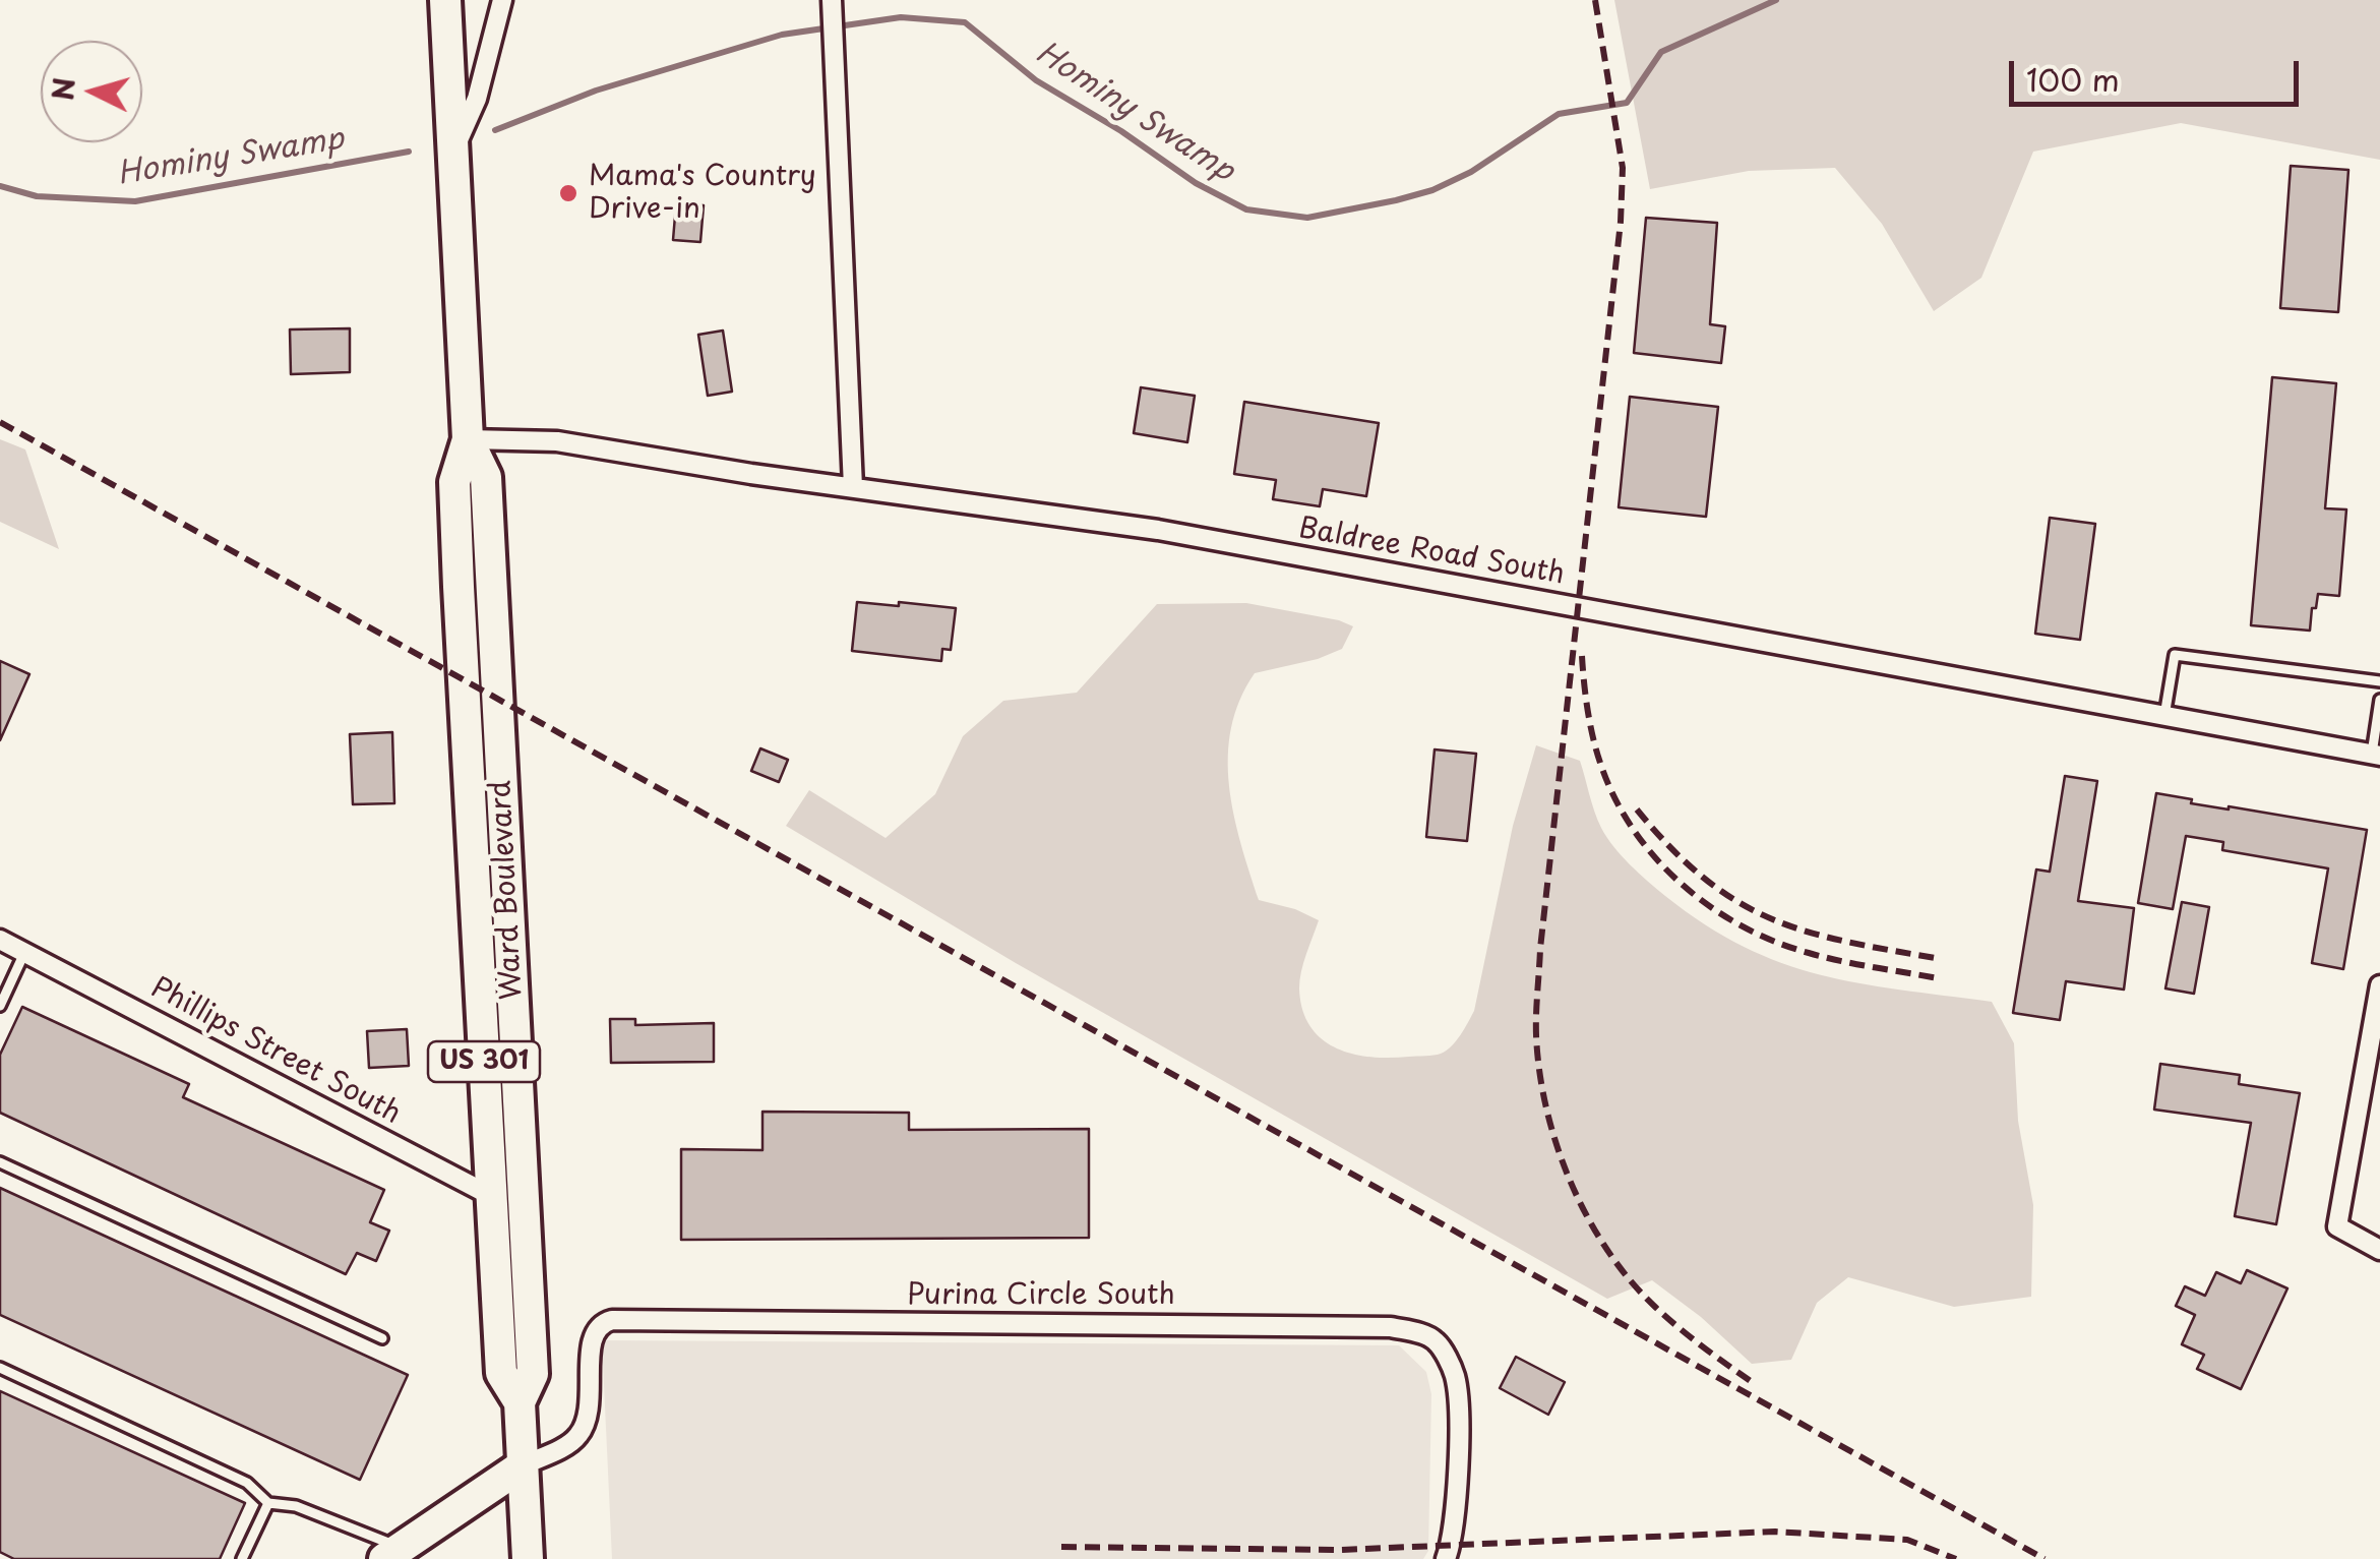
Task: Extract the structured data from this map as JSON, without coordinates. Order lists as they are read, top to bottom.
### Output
{
  "streets": {
    "main road": ["Ward Boulevard", "US 301"],
    "street": ["Baldree Road South", "Phillips Street South", "Purina Circle South"]
  },
  "crossings": [
    ["Baldree Road South", "Ward Boulevard"],
    ["Ward Boulevard", "Phillips Street South"],
    ["Ward Boulevard", "Purina Circle South"]
  ],
  "water": ["Hominy Swamp"],
  "places": ["Mama's Country Drive-in"],
  "scale_bar": "100 m",
  "north": "left"
}
